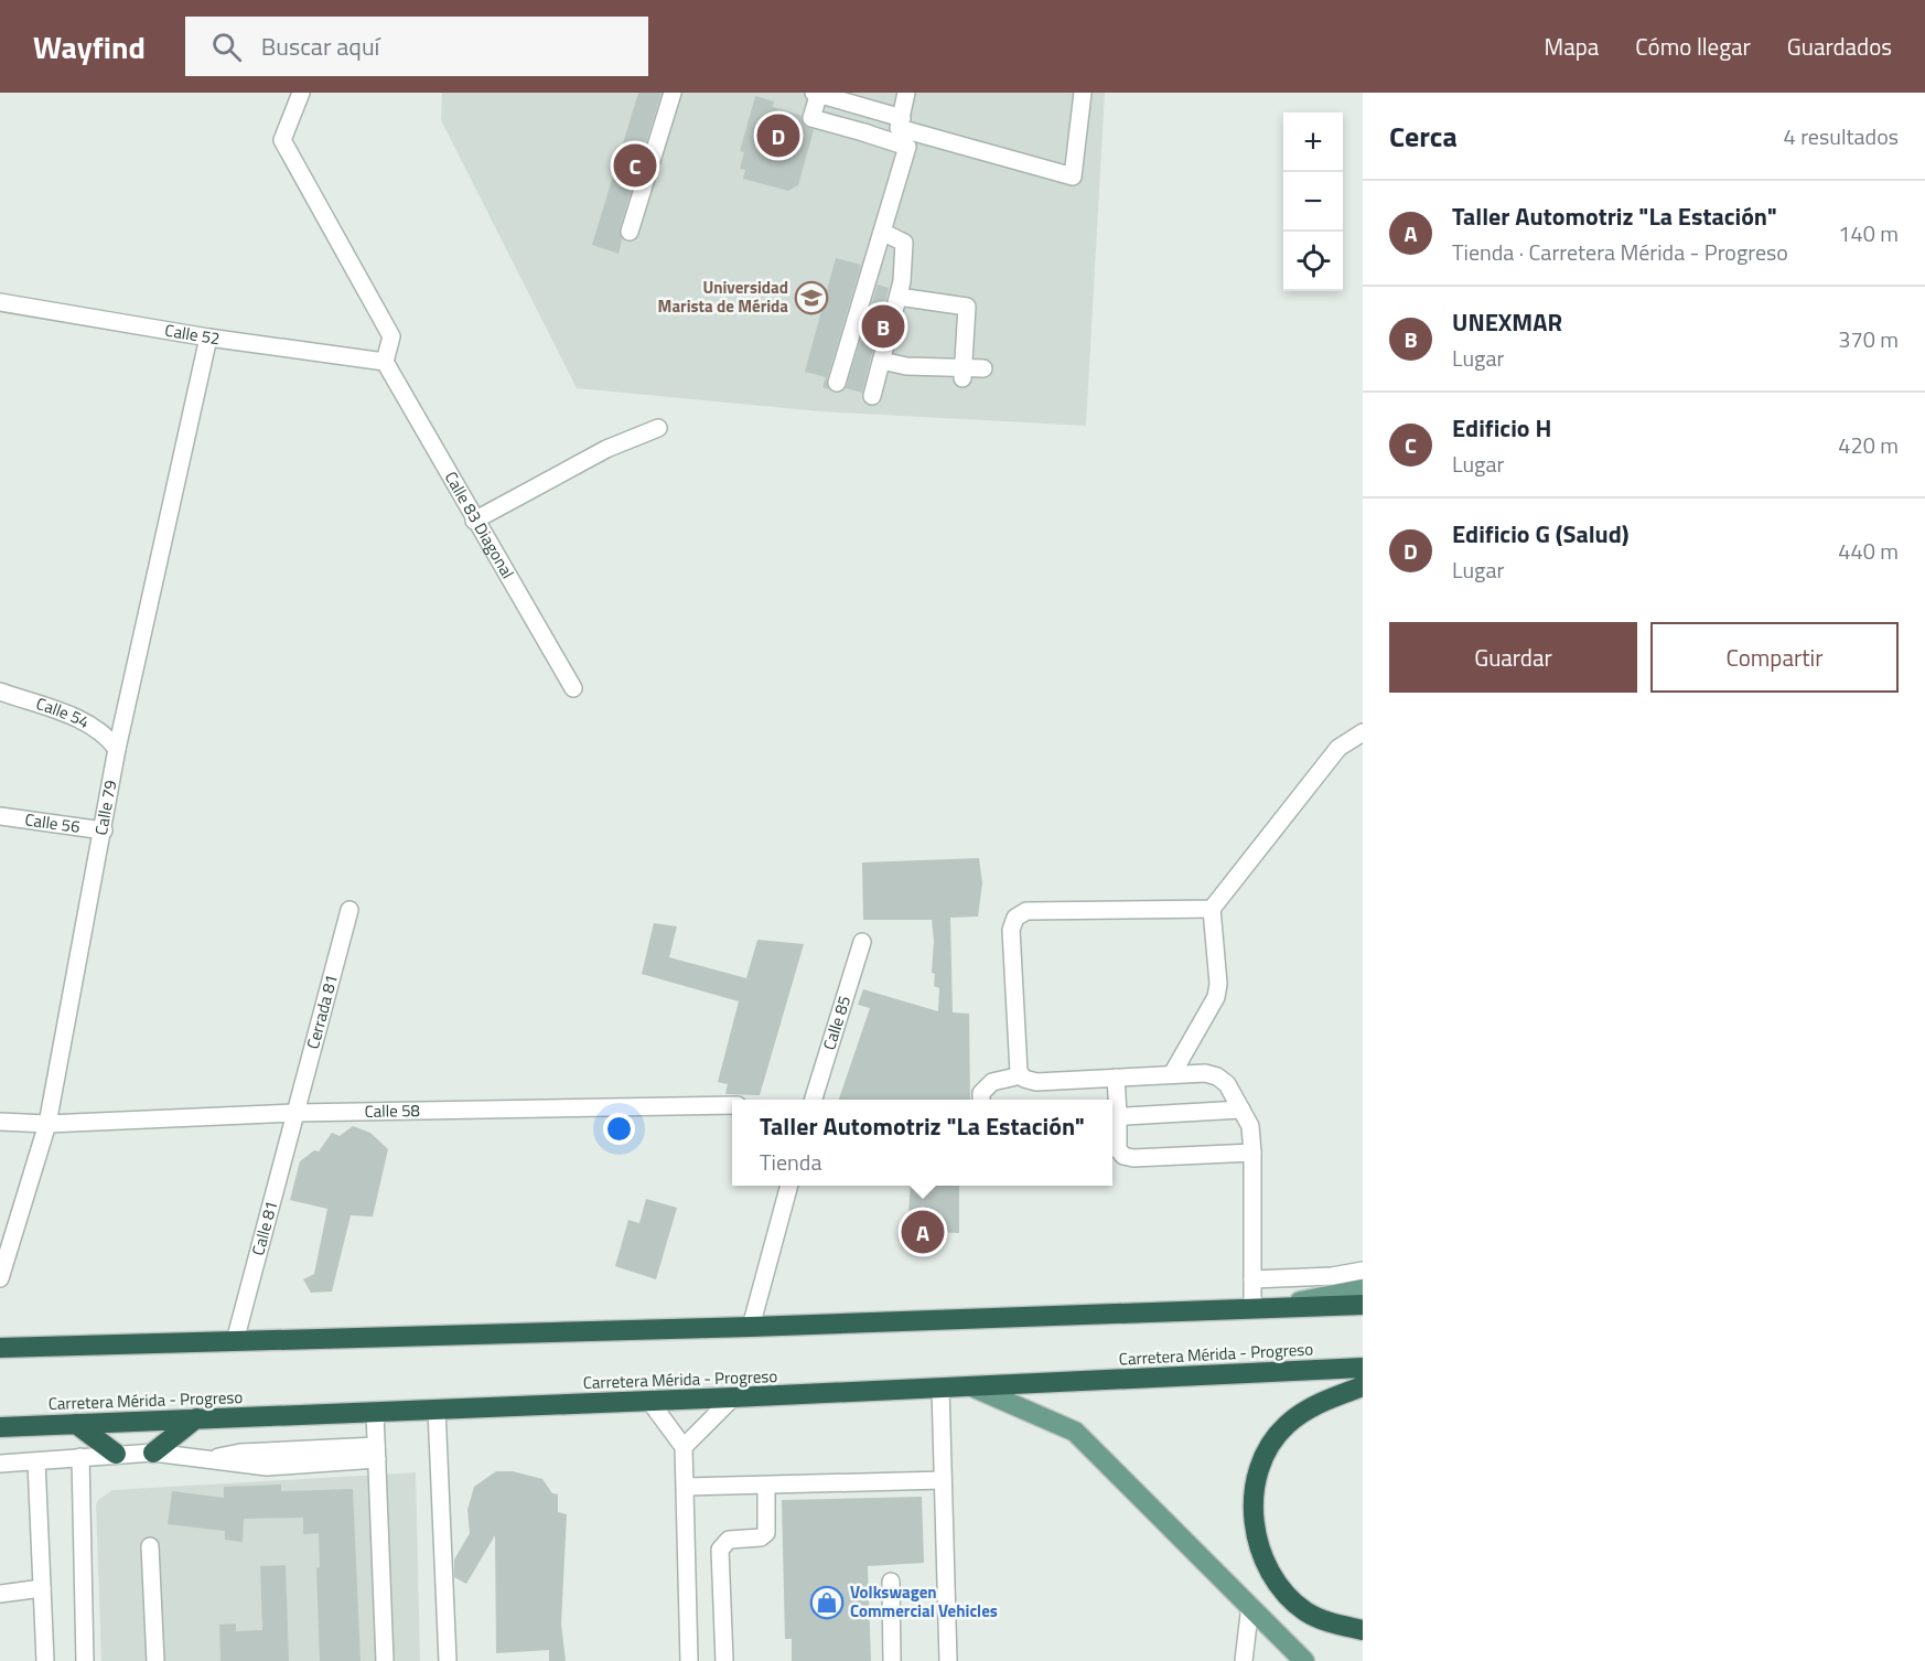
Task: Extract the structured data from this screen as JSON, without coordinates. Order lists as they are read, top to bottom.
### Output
{
  "streets": {
    "highway": ["Carretera Mérida - Progreso"],
    "street": [
      "Calle 52",
      "Calle 83 Diagonal",
      "Calle 54",
      "Calle 79",
      "Calle 56",
      "Cerrada 81",
      "Calle 85",
      "Calle 58",
      "Calle 81"
    ]
  },
  "crossings": [
    ["Calle 52", "Calle 83 Diagonal"],
    ["Calle 52", "Calle 79"],
    ["Calle 54", "Calle 79"],
    ["Calle 79", "Calle 56"],
    ["Calle 79", "Calle 58"],
    ["Cerrada 81", "Calle 58"],
    ["Cerrada 81", "Calle 81"],
    ["Calle 58", "Calle 81"]
  ],
  "places": {
    "school or university": ["Universidad Marista de Mérida"],
    "shop": ["Volkswagen Commercial Vehicles"]
  },
  "page": {
    "header": "Wayfind",
    "search": "Buscar aquí",
    "nav": ["Mapa", "Cómo llegar", "Guardados"],
    "heading": ["Cerca", "4 resultados"],
    "pins": [
      "D",
      "C",
      "B",
      "A"
    ],
    "map_buttons": ["+", "−"],
    "list": [
      {
        "mark": "A",
        "name": "Taller Automotriz \"La Estación\"",
        "note": "Tienda · Carretera Mérida - Progreso",
        "value": "140 m"
      },
      {
        "mark": "B",
        "name": "UNEXMAR",
        "note": "Lugar",
        "value": "370 m"
      },
      {
        "mark": "C",
        "name": "Edificio H",
        "note": "Lugar",
        "value": "420 m"
      },
      {
        "mark": "D",
        "name": "Edificio G (Salud)",
        "note": "Lugar",
        "value": "440 m"
      }
    ],
    "buttons": ["Guardar", "Compartir"],
    "popup": ["Taller Automotriz \"La Estación\"", "Tienda"]
  }
}
